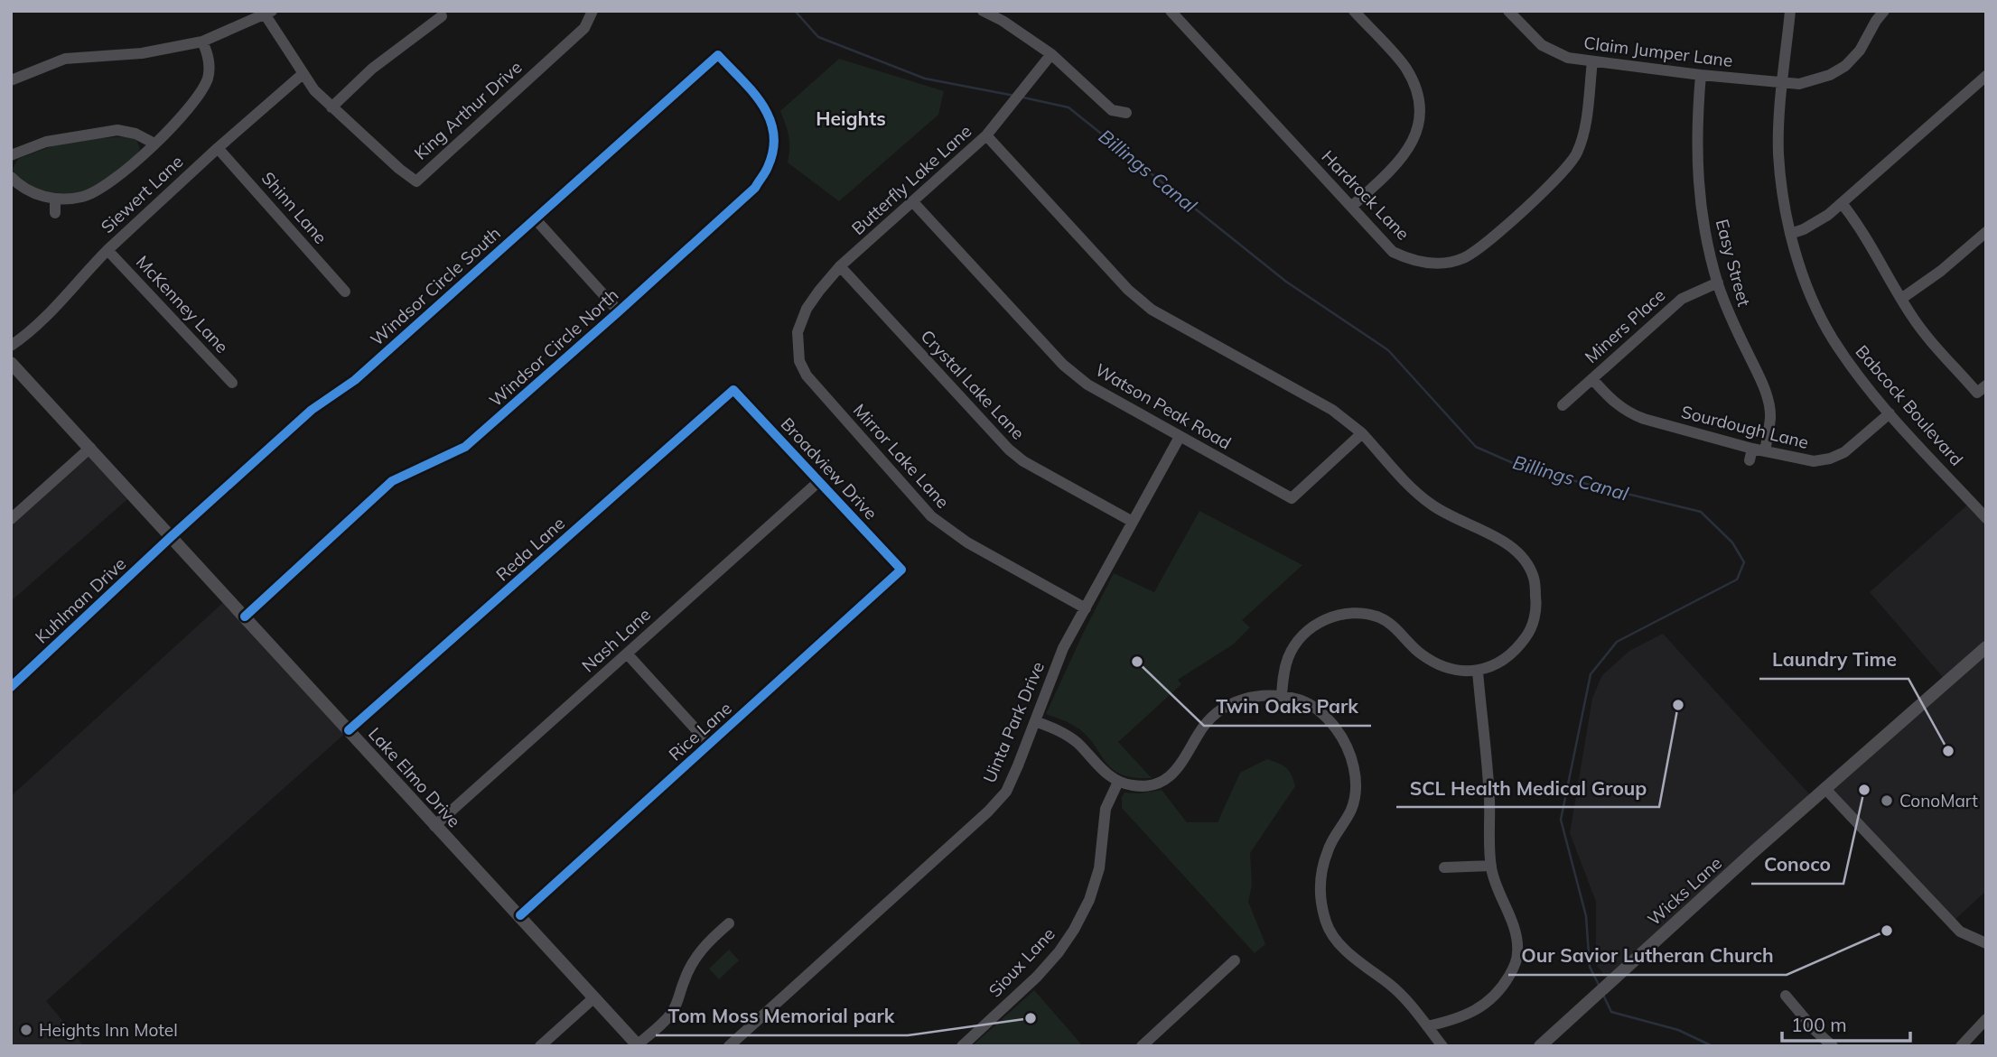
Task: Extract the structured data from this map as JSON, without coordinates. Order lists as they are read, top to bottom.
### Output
{
  "streets": {
    "main road": ["Lake Elmo Drive", "Wicks Lane"],
    "street": [
      "Claim Jumper Lane",
      "King Arthur Drive",
      "Butterfly Lake Lane",
      "Siewert Lane",
      "Hardrock Lane",
      "Shinn Lane",
      "Easy Street",
      "Windsor Circle South",
      "McKenney Lane",
      "Miners Place",
      "Windsor Circle North",
      "Crystal Lake Lane",
      "Babcock Boulevard",
      "Watson Peak Road",
      "Sourdough Lane",
      "Mirror Lake Lane",
      "Broadview Drive",
      "Reda Lane",
      "Kuhlman Drive",
      "Nash Lane",
      "Uinta Park Drive",
      "Rice Lane",
      "Sioux Lane"
    ]
  },
  "crossings": [
    ["Claim Jumper Lane", "Hardrock Lane"],
    ["Claim Jumper Lane", "Easy Street"],
    ["Claim Jumper Lane", "Babcock Boulevard"],
    ["King Arthur Drive", "Siewert Lane"],
    ["Butterfly Lake Lane", "Crystal Lake Lane"],
    ["Butterfly Lake Lane", "Watson Peak Road"],
    ["Butterfly Lake Lane", "Mirror Lake Lane"],
    ["Siewert Lane", "Shinn Lane"],
    ["Siewert Lane", "McKenney Lane"],
    ["Easy Street", "Miners Place"],
    ["Easy Street", "Sourdough Lane"],
    ["Windsor Circle South", "Windsor Circle North"],
    ["Windsor Circle South", "Kuhlman Drive"],
    ["Windsor Circle South", "Lake Elmo Drive"],
    ["Miners Place", "Sourdough Lane"],
    ["Windsor Circle North", "Lake Elmo Drive"],
    ["Crystal Lake Lane", "Uinta Park Drive"],
    ["Babcock Boulevard", "Sourdough Lane"],
    ["Watson Peak Road", "Uinta Park Drive"],
    ["Mirror Lake Lane", "Uinta Park Drive"],
    ["Broadview Drive", "Reda Lane"],
    ["Broadview Drive", "Nash Lane"],
    ["Broadview Drive", "Rice Lane"],
    ["Reda Lane", "Lake Elmo Drive"],
    ["Kuhlman Drive", "Lake Elmo Drive"],
    ["Nash Lane", "Lake Elmo Drive"],
    ["Rice Lane", "Lake Elmo Drive"]
  ],
  "districts": ["Heights"],
  "water": ["Billings Canal"],
  "places": [
    "Twin Oaks Park",
    "SCL Health Medical Group",
    "Laundry Time",
    "Conoco",
    "ConoMart",
    "Our Savior Lutheran Church",
    "Tom Moss Memorial park",
    "Heights Inn Motel"
  ],
  "scale_bar": "100 m"
}
